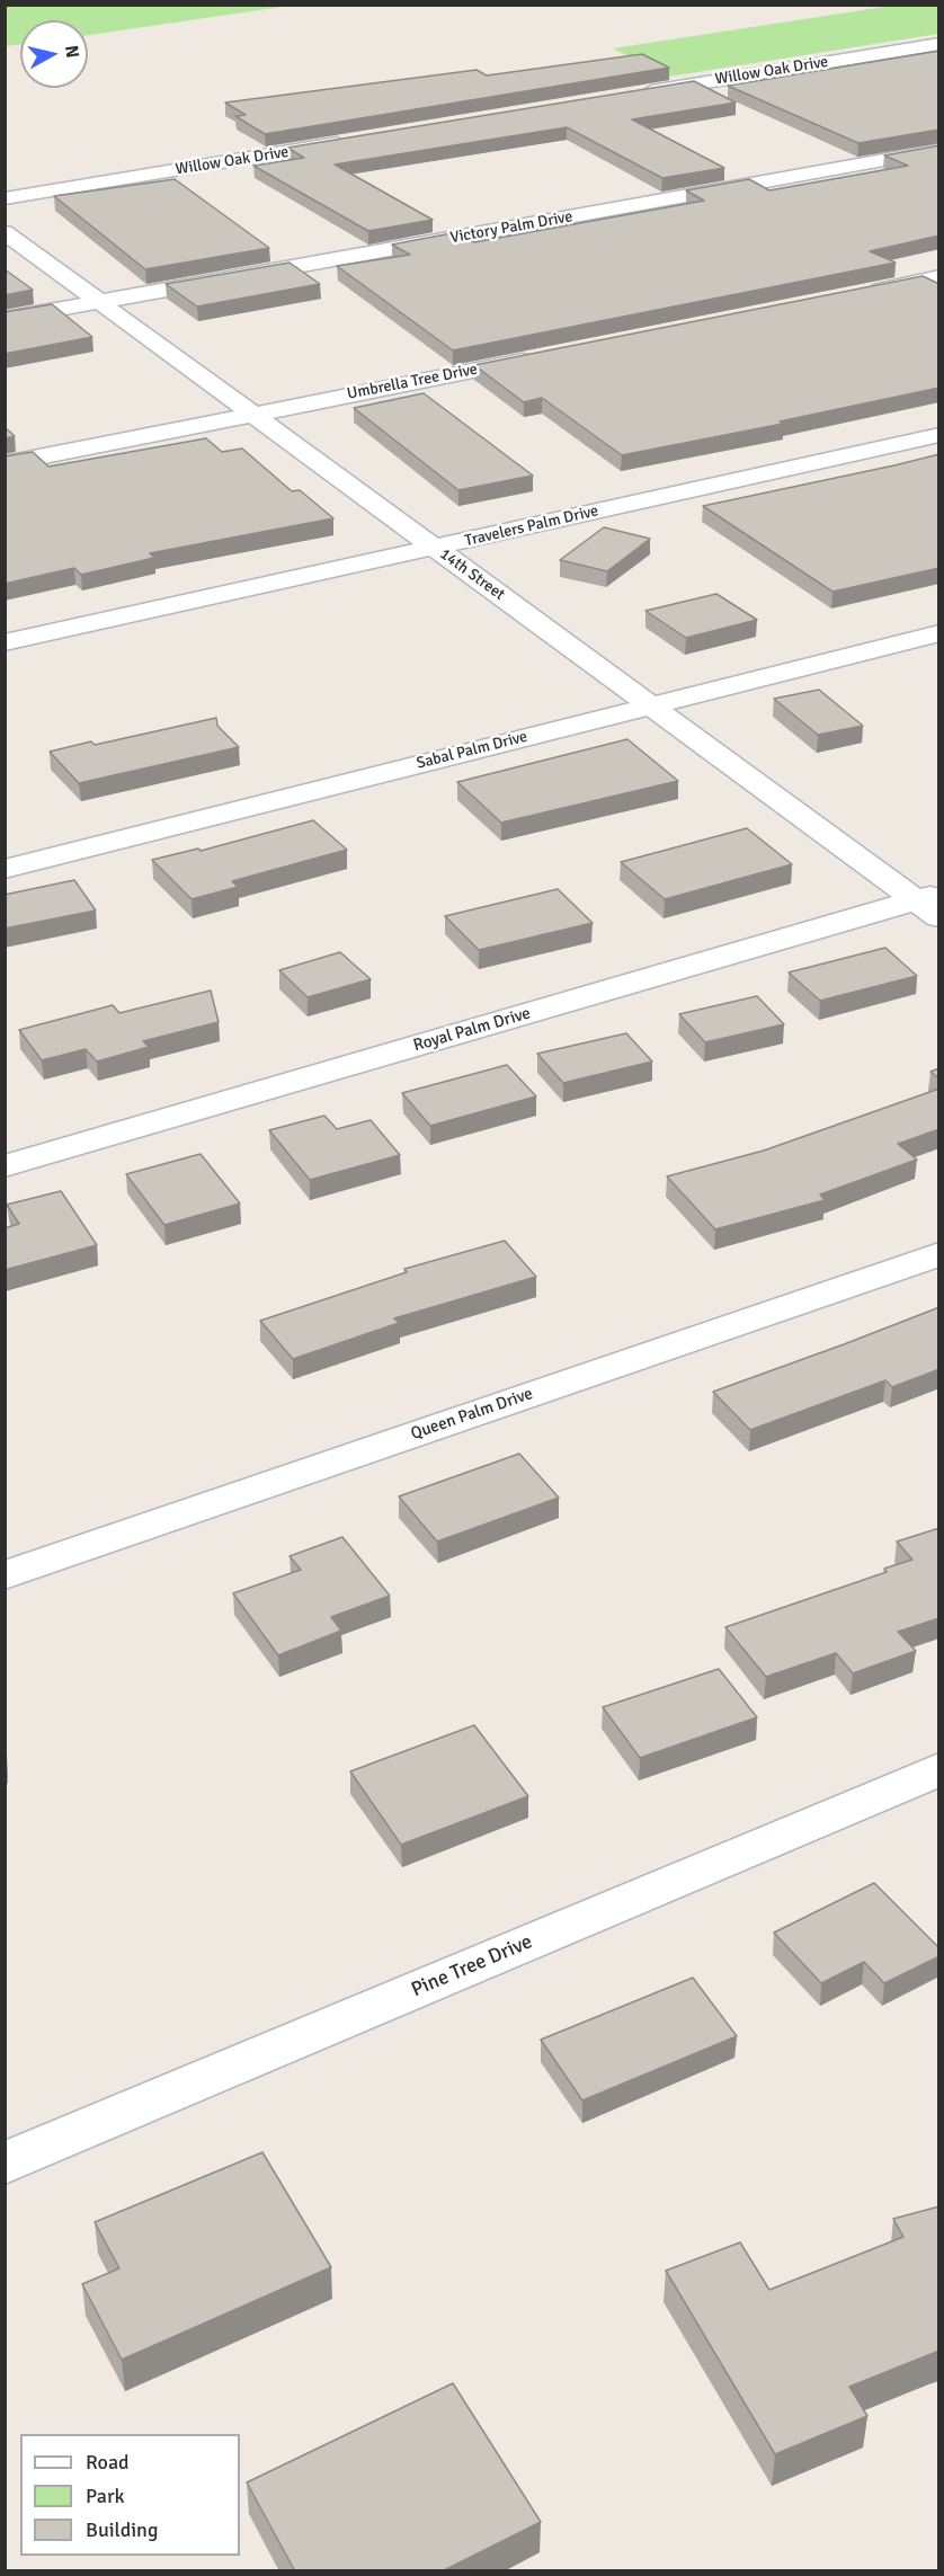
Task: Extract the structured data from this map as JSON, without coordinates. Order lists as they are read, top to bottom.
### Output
{
  "streets": {
    "street": [
      "Willow Oak Drive",
      "Victory Palm Drive",
      "Umbrella Tree Drive",
      "Travelers Palm Drive",
      "14th Street",
      "Sabal Palm Drive",
      "Royal Palm Drive",
      "Queen Palm Drive",
      "Pine Tree Drive"
    ]
  },
  "crossings": [
    ["Victory Palm Drive", "14th Street"],
    ["Umbrella Tree Drive", "14th Street"],
    ["Travelers Palm Drive", "14th Street"],
    ["14th Street", "Sabal Palm Drive"],
    ["14th Street", "Royal Palm Drive"]
  ],
  "legend": ["Road", "Park", "Building"],
  "north": "right"
}
